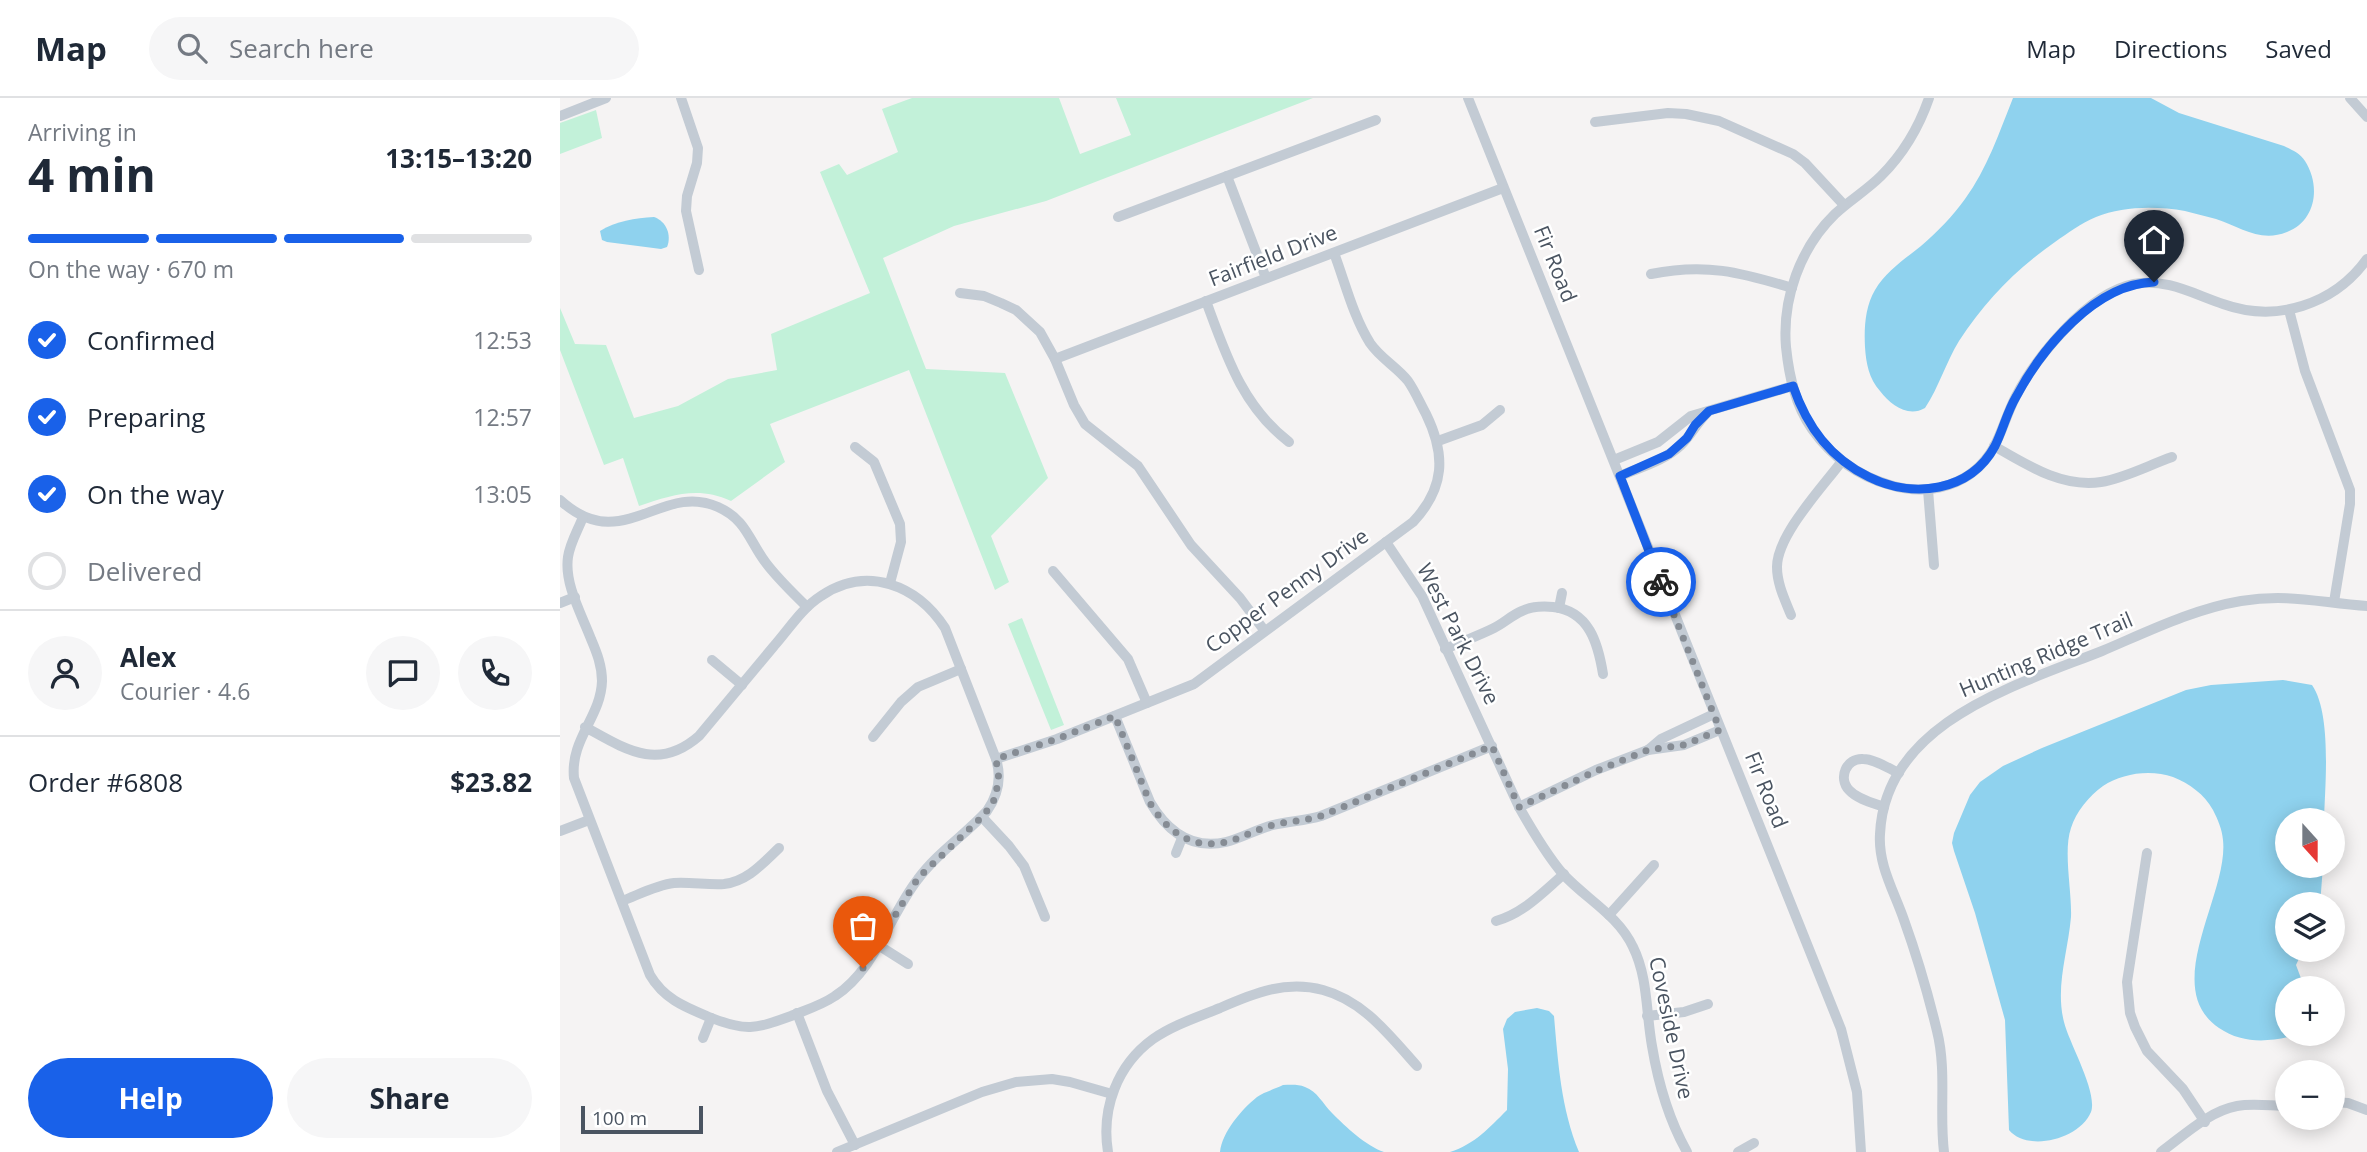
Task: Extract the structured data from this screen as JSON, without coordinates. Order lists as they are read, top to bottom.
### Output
{
  "streets": {
    "street": [
      "Fairfield Drive",
      "Fir Road",
      "Copper Penny Drive",
      "West Park Drive",
      "Hunting Ridge Trail",
      "Coveside Drive"
    ]
  },
  "crossings": [
    ["Fairfield Drive", "Fir Road"],
    ["Copper Penny Drive", "West Park Drive"],
    ["West Park Drive", "Coveside Drive"]
  ],
  "scale_bar": "100 m",
  "north": "bottom",
  "page": {
    "header": "Map",
    "search": "Search here",
    "nav": ["Map", "Directions", "Saved"],
    "heading": ["4 min", "Arriving in", "13:15–13:20"],
    "panel": [
      "Alex",
      "Courier · 4.6",
      "Order #6808",
      "$23.82"
    ],
    "bar": "On the way · 670 m",
    "list": [
      ["Confirmed", "12:53"],
      ["Preparing", "12:57"],
      ["On the way", "13:05"],
      "Delivered"
    ],
    "map_buttons": ["+", "−"],
    "buttons": ["Help", "Share"],
    "scale": "100 m"
  }
}
